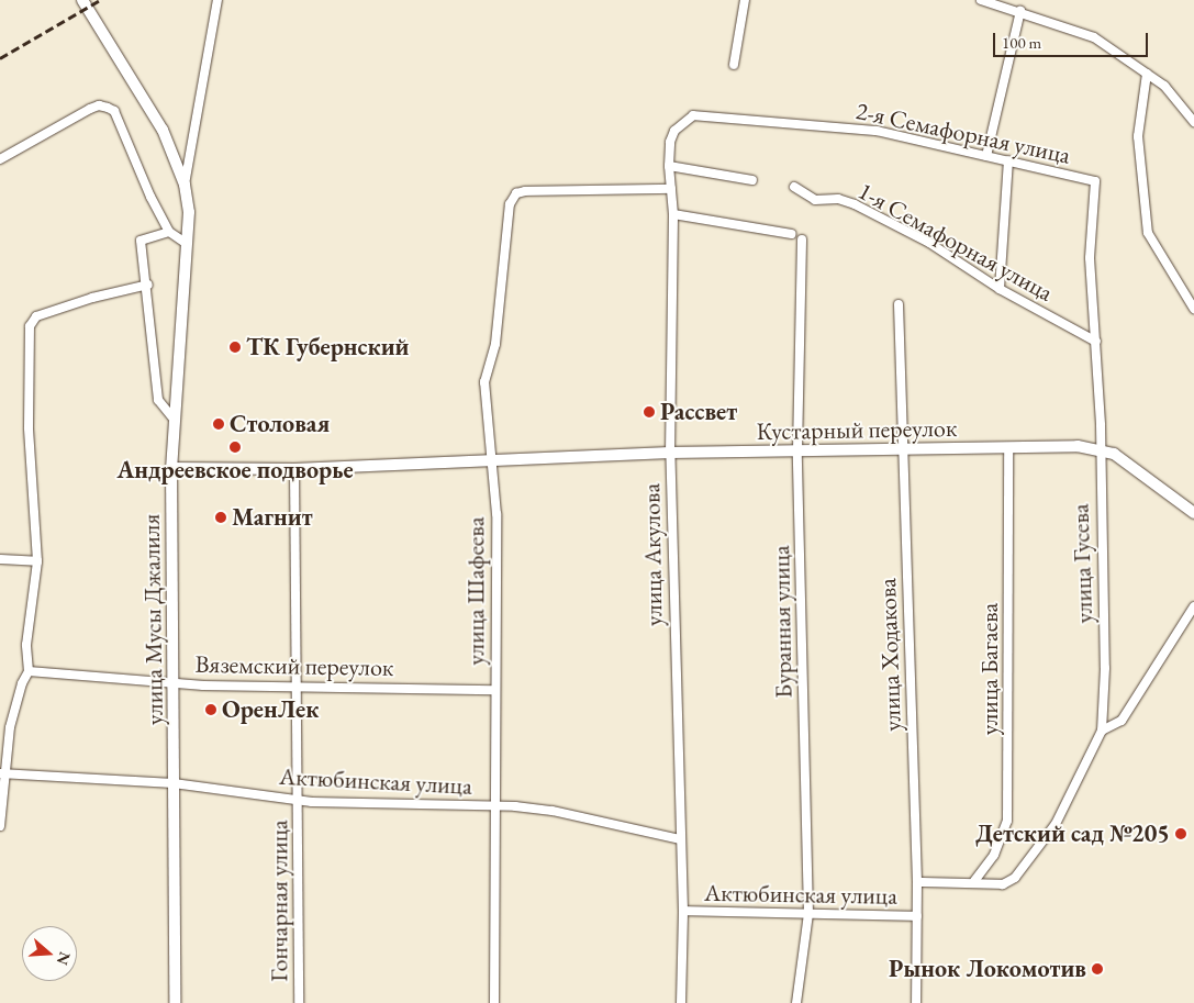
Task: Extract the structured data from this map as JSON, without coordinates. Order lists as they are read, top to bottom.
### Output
{
  "streets": {
    "street": [
      "2-я Семафорная улица",
      "1-я Семафорная улица",
      "Кустарный переулок",
      "улица Акулова",
      "улица Гусева",
      "улица Шафеева",
      "улица Мусы Джалиля",
      "Буранная улица",
      "улица Ходакова",
      "Вяземский переулок",
      "улица Багаева",
      "Актюбинская улица",
      "Гончарная улица"
    ]
  },
  "crossings": [
    ["2-я Семафорная улица", "улица Акулова"],
    ["2-я Семафорная улица", "улица Гусева"],
    ["1-я Семафорная улица", "улица Гусева"],
    ["Кустарный переулок", "улица Акулова"],
    ["Кустарный переулок", "улица Гусева"],
    ["Кустарный переулок", "улица Шафеева"],
    ["Кустарный переулок", "улица Мусы Джалиля"],
    ["Кустарный переулок", "Буранная улица"],
    ["Кустарный переулок", "улица Ходакова"],
    ["Кустарный переулок", "улица Багаева"],
    ["Кустарный переулок", "Гончарная улица"],
    ["улица Акулова", "улица Шафеева"],
    ["улица Акулова", "Актюбинская улица"],
    ["улица Гусева", "улица Багаева"],
    ["улица Гусева", "Актюбинская улица"],
    ["улица Шафеева", "Вяземский переулок"],
    ["улица Шафеева", "Актюбинская улица"],
    ["улица Мусы Джалиля", "Вяземский переулок"],
    ["улица Мусы Джалиля", "Актюбинская улица"],
    ["Буранная улица", "Актюбинская улица"],
    ["улица Ходакова", "Актюбинская улица"],
    ["Вяземский переулок", "Гончарная улица"],
    ["улица Багаева", "Актюбинская улица"],
    ["Актюбинская улица", "Гончарная улица"]
  ],
  "places": [
    "ТК Губернский",
    "Рассвет",
    "Столовая",
    "Андреевское подворье",
    "Магнит",
    "ОренЛек",
    "Детский сад №205",
    "Рынок Локомотив"
  ],
  "scale_bar": "100 m",
  "north": "right"
}
